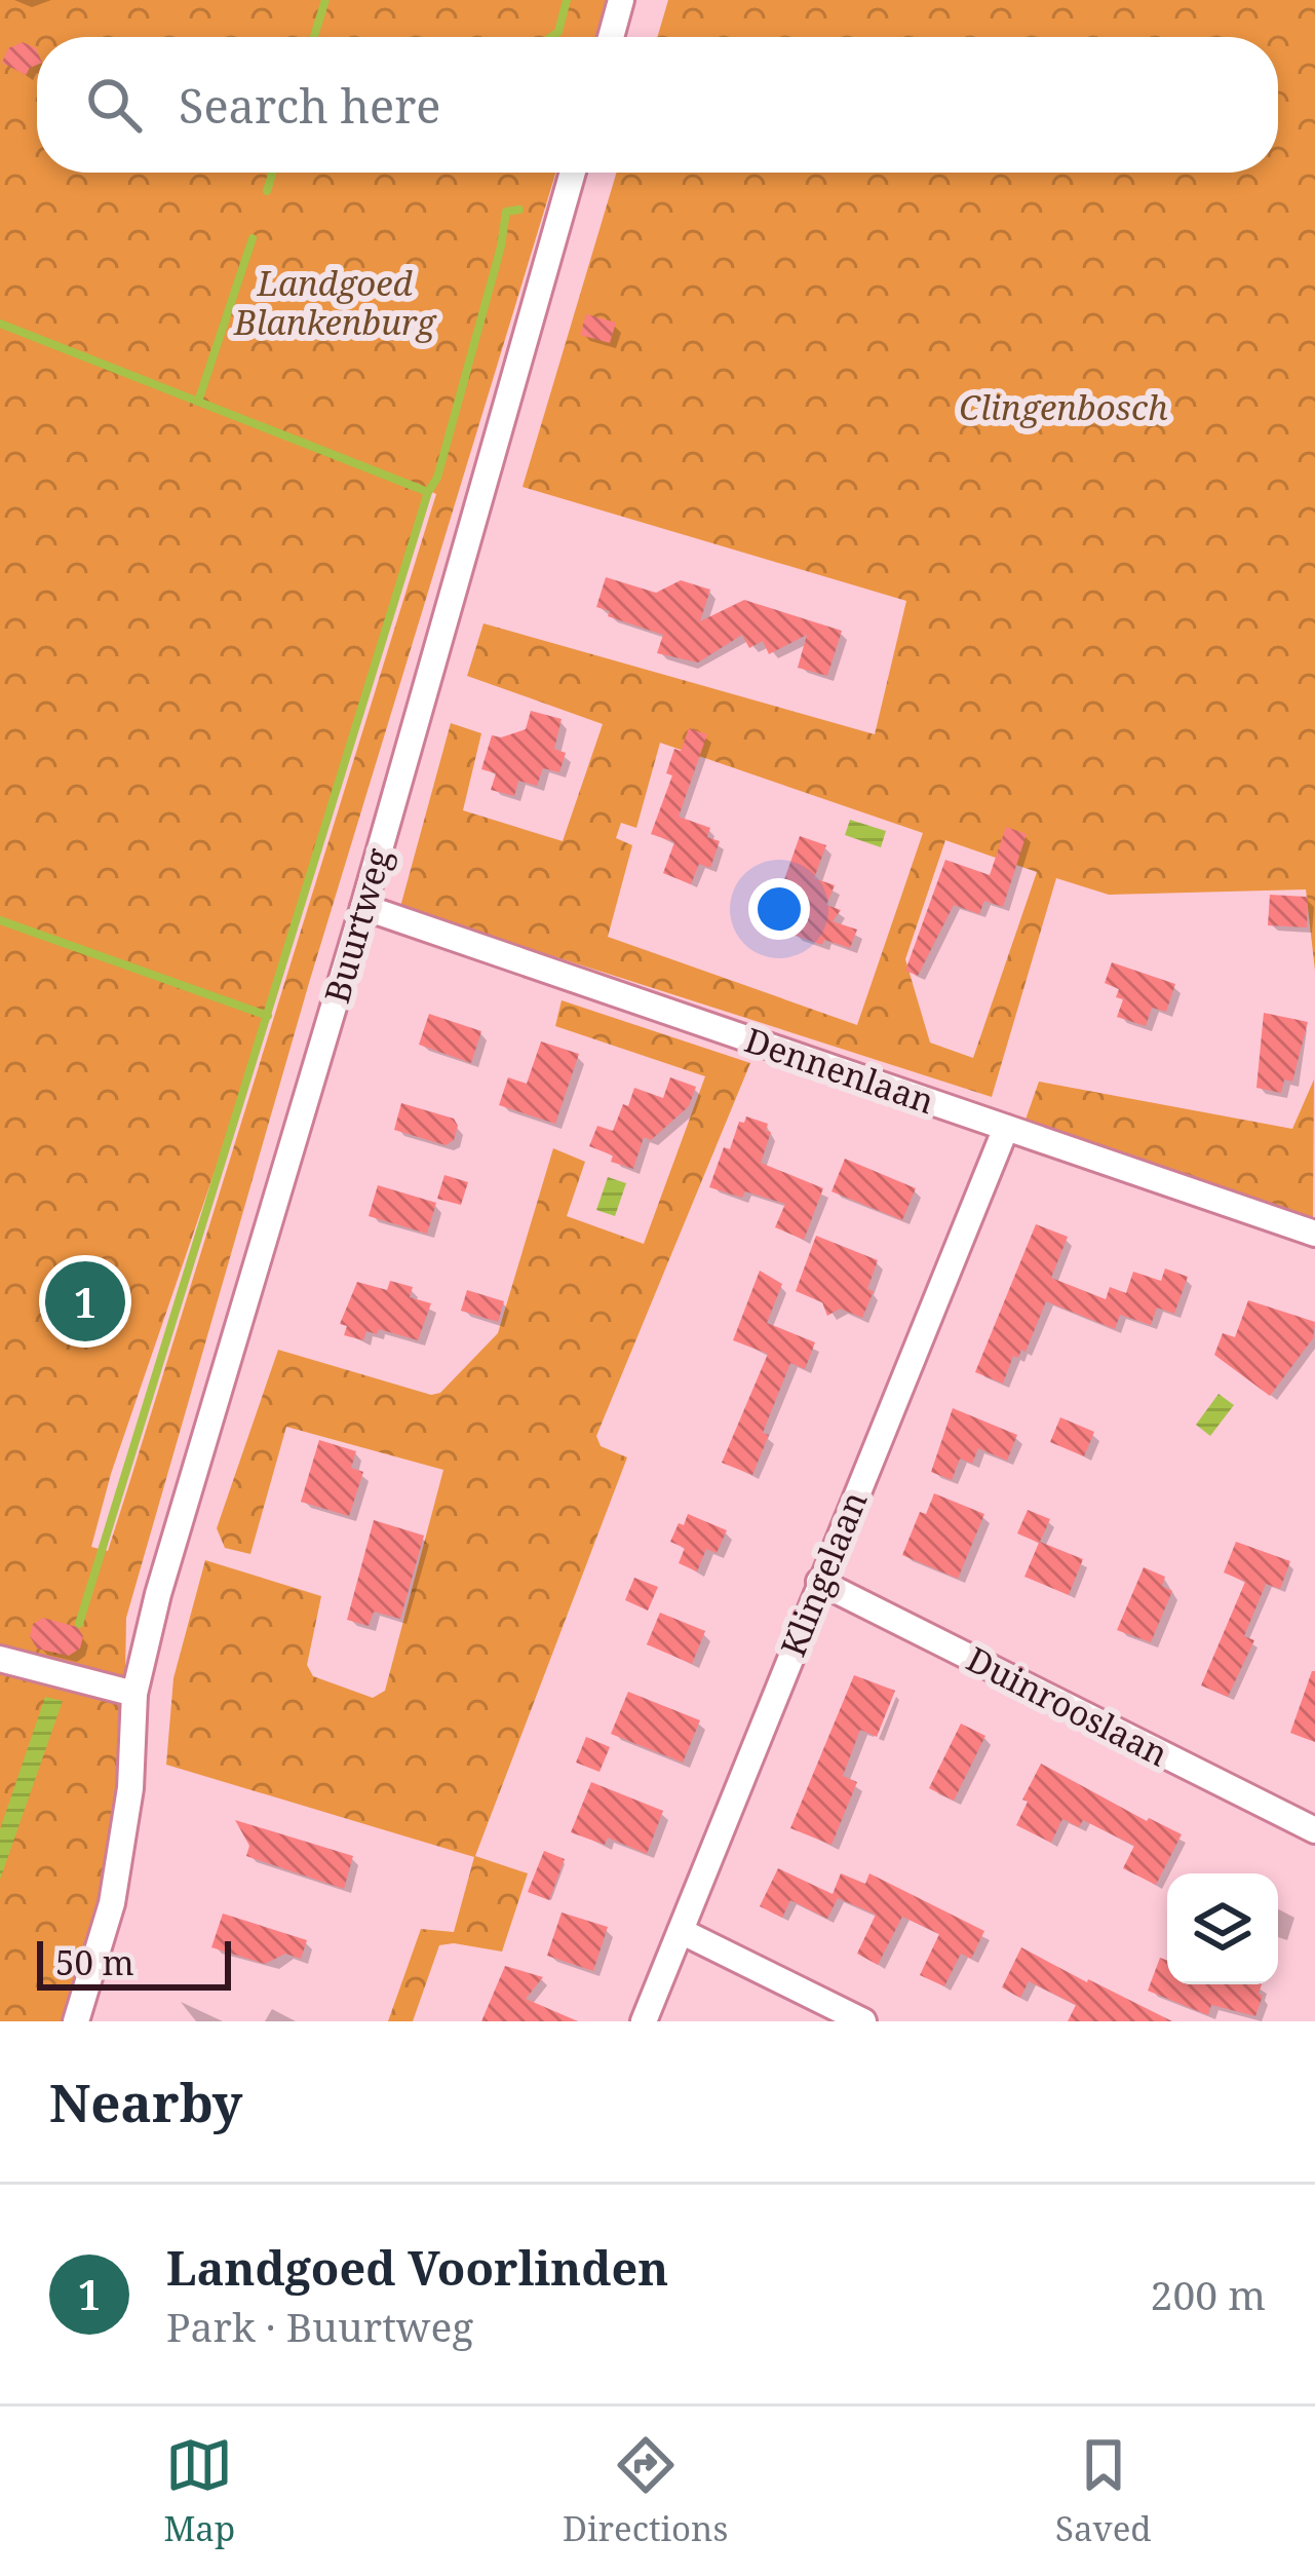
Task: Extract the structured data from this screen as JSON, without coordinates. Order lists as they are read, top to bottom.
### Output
{
  "streets": {
    "street": [
      "Buurtweg",
      "Dennenlaan",
      "Klingelaan",
      "Duinrooslaan"
    ]
  },
  "crossings": [
    ["Buurtweg", "Dennenlaan"],
    ["Dennenlaan", "Klingelaan"],
    ["Klingelaan", "Duinrooslaan"]
  ],
  "parks": ["Landgoed Blankenburg", "Clingenbosch"],
  "scale_bar": "50 m",
  "page": {
    "search": "Search here",
    "pins": "1",
    "scale": "50 m",
    "heading": "Nearby",
    "list": [
      {
        "mark": "1",
        "name": "Landgoed Voorlinden",
        "note": "Park · Buurtweg",
        "value": "200 m"
      }
    ],
    "nav": ["Map", "Directions", "Saved"]
  }
}
